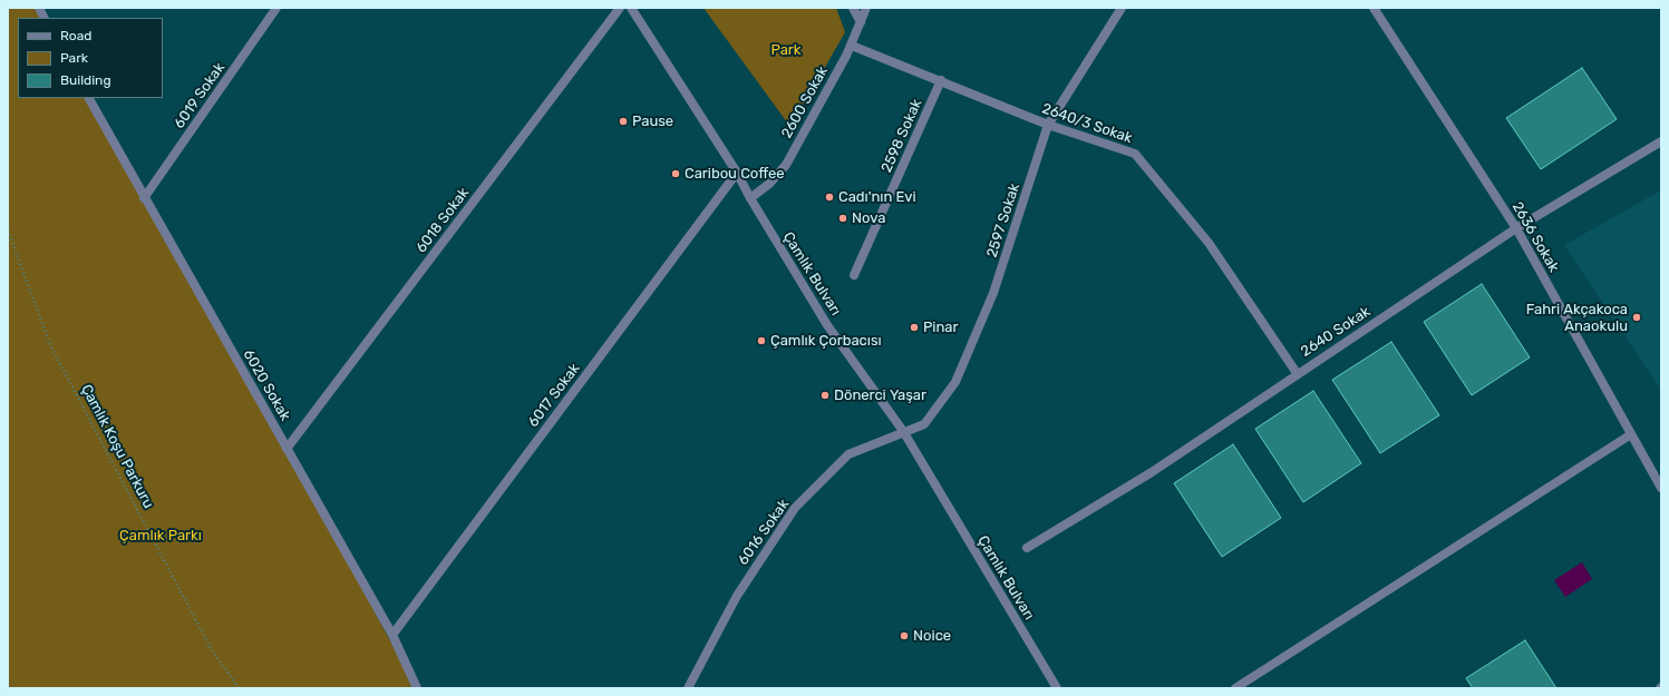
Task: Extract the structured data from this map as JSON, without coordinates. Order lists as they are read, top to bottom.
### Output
{
  "streets": {
    "street": [
      "6019 Sokak",
      "2600 Sokak",
      "2640/3 Sokak",
      "2598 Sokak",
      "6018 Sokak",
      "2597 Sokak",
      "2636 Sokak",
      "Çamlık Bulvarı",
      "2640 Sokak",
      "6020 Sokak",
      "6017 Sokak",
      "6016 Sokak"
    ],
    "path": ["Çamlık Koşu Parkuru"]
  },
  "crossings": [
    ["6019 Sokak", "6020 Sokak"],
    ["2600 Sokak", "2640/3 Sokak"],
    ["2600 Sokak", "Çamlık Bulvarı"],
    ["2640/3 Sokak", "2598 Sokak"],
    ["2640/3 Sokak", "2597 Sokak"],
    ["2640/3 Sokak", "2640 Sokak"],
    ["6018 Sokak", "6020 Sokak"],
    ["2597 Sokak", "Çamlık Bulvarı"],
    ["2597 Sokak", "6016 Sokak"],
    ["2636 Sokak", "2640 Sokak"],
    ["Çamlık Bulvarı", "6017 Sokak"],
    ["Çamlık Bulvarı", "6016 Sokak"],
    ["6020 Sokak", "6017 Sokak"]
  ],
  "parks": ["Park", "Çamlık Parkı"],
  "places": [
    "Pause",
    "Caribou Coffee",
    "Cadı'nın Evi",
    "Nova",
    "Fahri Akçakoca Anaokulu",
    "Pinar",
    "Çamlık Çorbacısı",
    "Dönerci Yaşar",
    "Noice"
  ],
  "legend": ["Road", "Park", "Building"]
}
